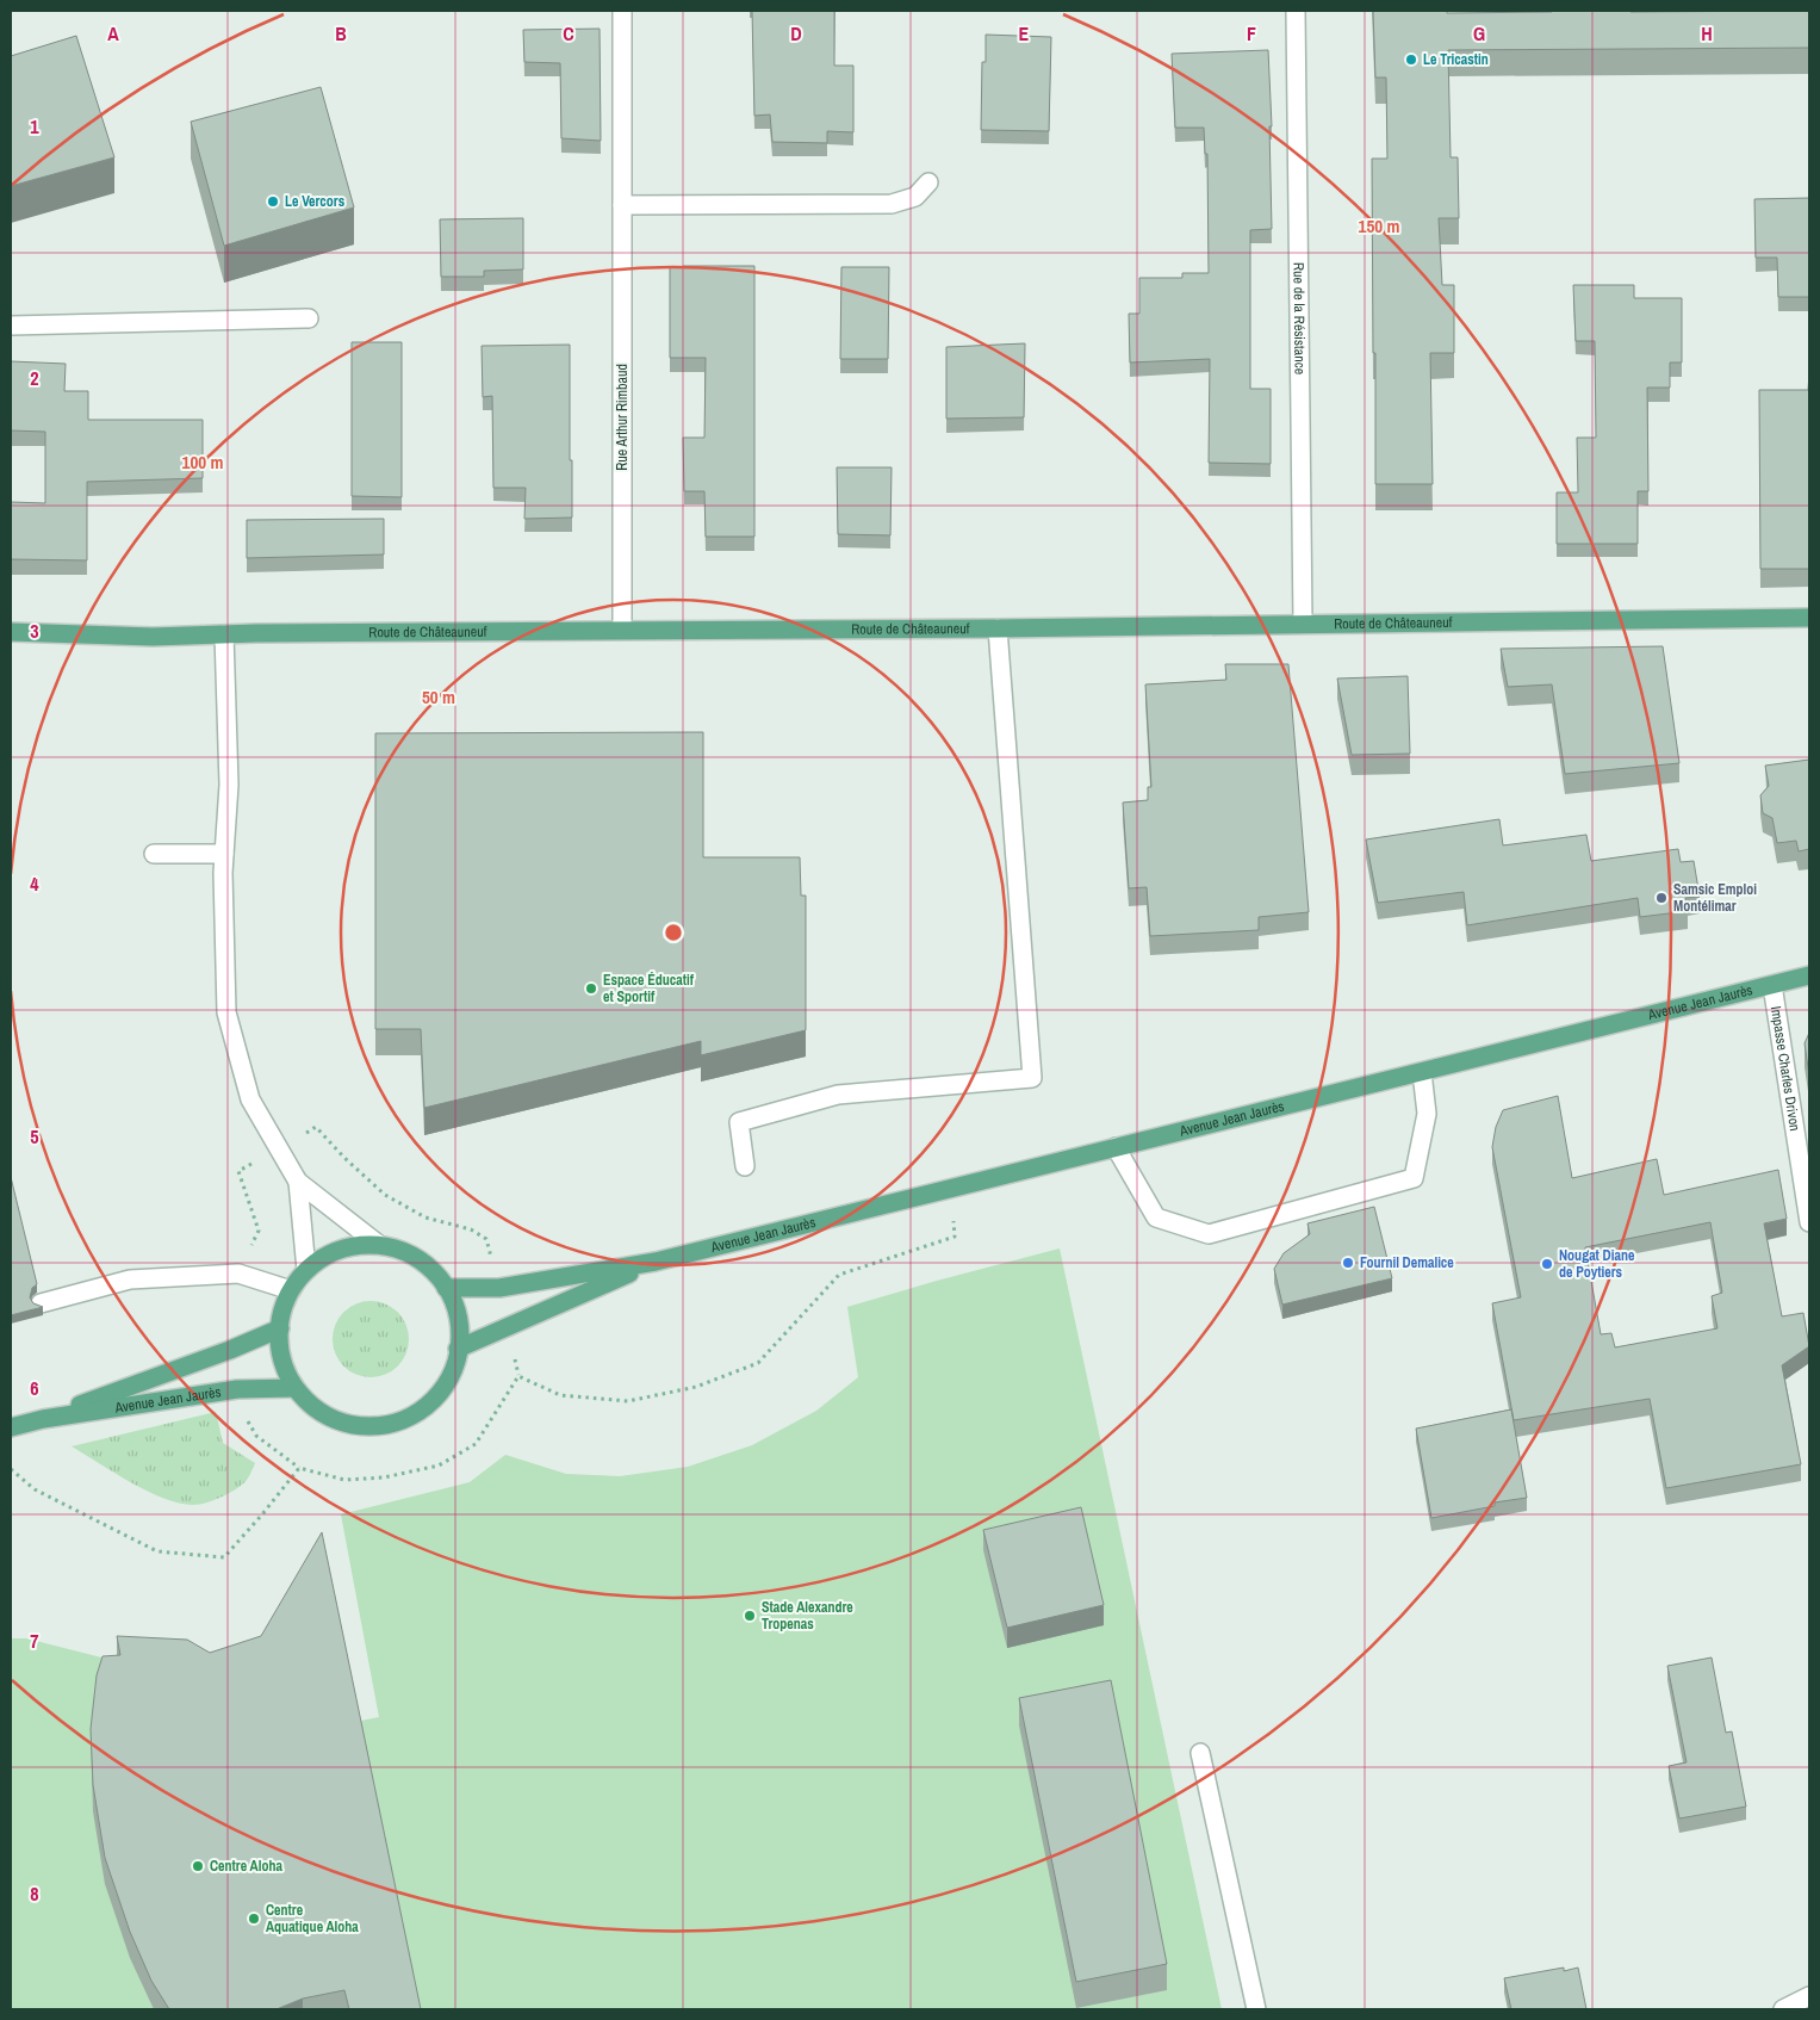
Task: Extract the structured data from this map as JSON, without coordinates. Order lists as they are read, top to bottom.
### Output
{
  "streets": {
    "main road": ["Route de Châteauneuf", "Avenue Jean Jaurès"],
    "street": ["Rue de la Résistance", "Rue Arthur Rimbaud", "Impasse Charles Drivon"]
  },
  "crossings": [
    ["Rue de la Résistance", "Route de Châteauneuf"],
    ["Rue Arthur Rimbaud", "Route de Châteauneuf"],
    ["Avenue Jean Jaurès", "Impasse Charles Drivon"]
  ],
  "places": [
    "Le Tricastin",
    "Le Vercors",
    "Samsic Emploi Montélimar",
    "Espace Éducatif et Sportif",
    "Fournil Demalice",
    "Nougat Diane de Poytiers",
    "Stade Alexandre Tropenas",
    "Centre Aloha",
    "Centre Aquatique Aloha"
  ],
  "grid": {
    "columns": [
      "A",
      "B",
      "C",
      "D",
      "E",
      "F",
      "G",
      "H"
    ],
    "rows": [
      "1",
      "2",
      "3",
      "4",
      "5",
      "6",
      "7",
      "8"
    ]
  },
  "rings": ["150 m", "100 m", "50 m"]
}
